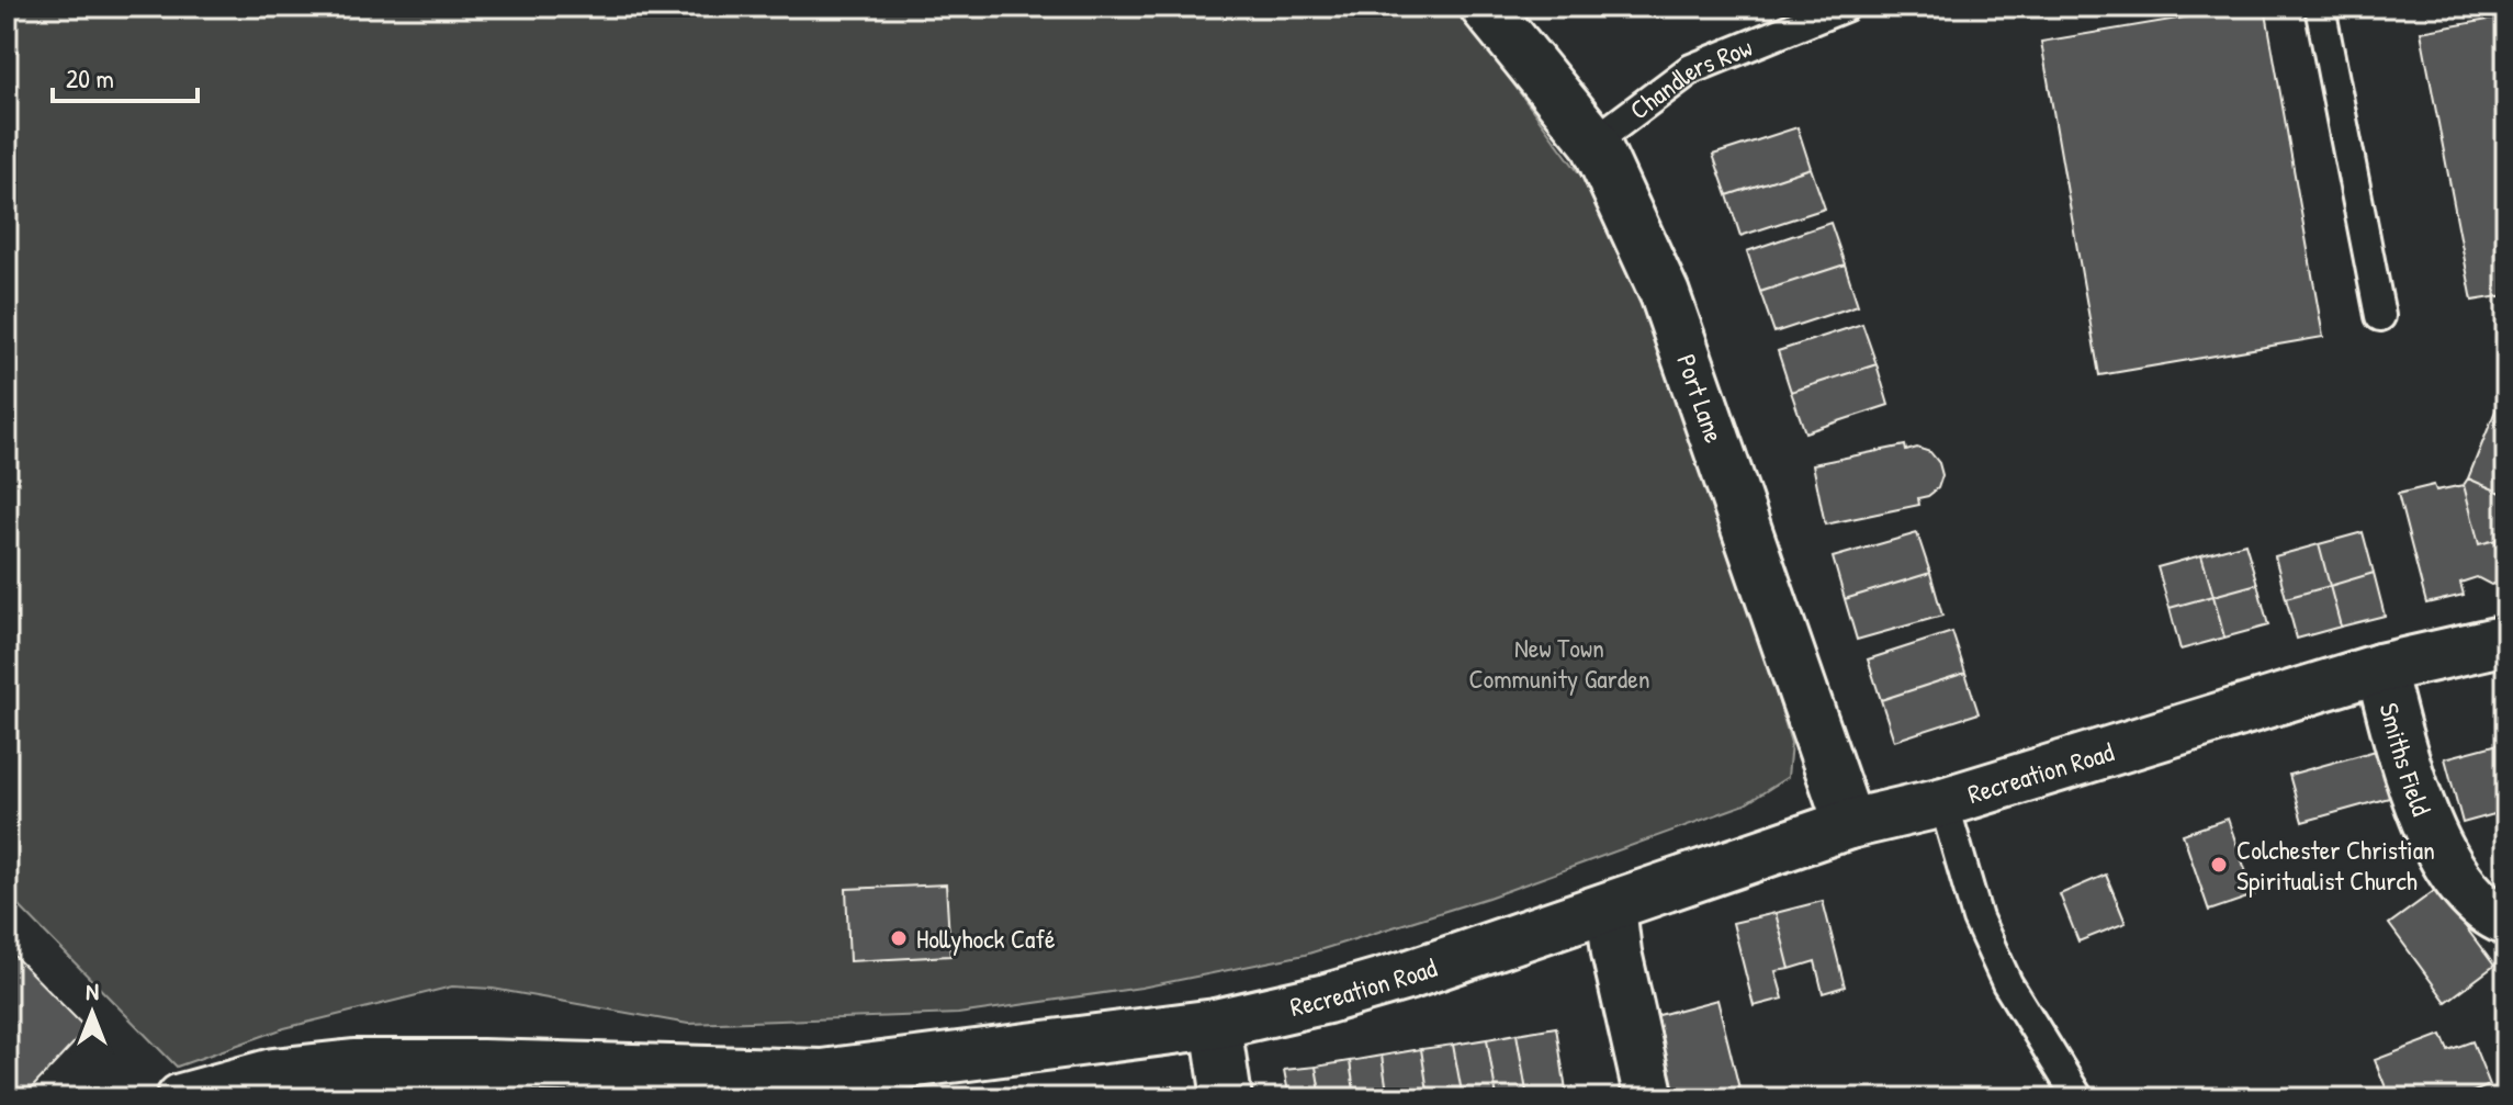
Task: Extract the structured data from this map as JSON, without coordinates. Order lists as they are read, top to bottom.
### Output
{
  "streets": {
    "street": ["Port Lane", "Smiths Field", "Recreation Road"],
    "lane": ["Chandlers Row"]
  },
  "crossings": [
    ["Chandlers Row", "Port Lane"],
    ["Port Lane", "Recreation Road"],
    ["Smiths Field", "Recreation Road"]
  ],
  "parks": ["New Town Community Garden"],
  "places": ["Colchester Christian Spiritualist Church", "Hollyhock Café"],
  "scale_bar": "20 m",
  "north": "top"
}
